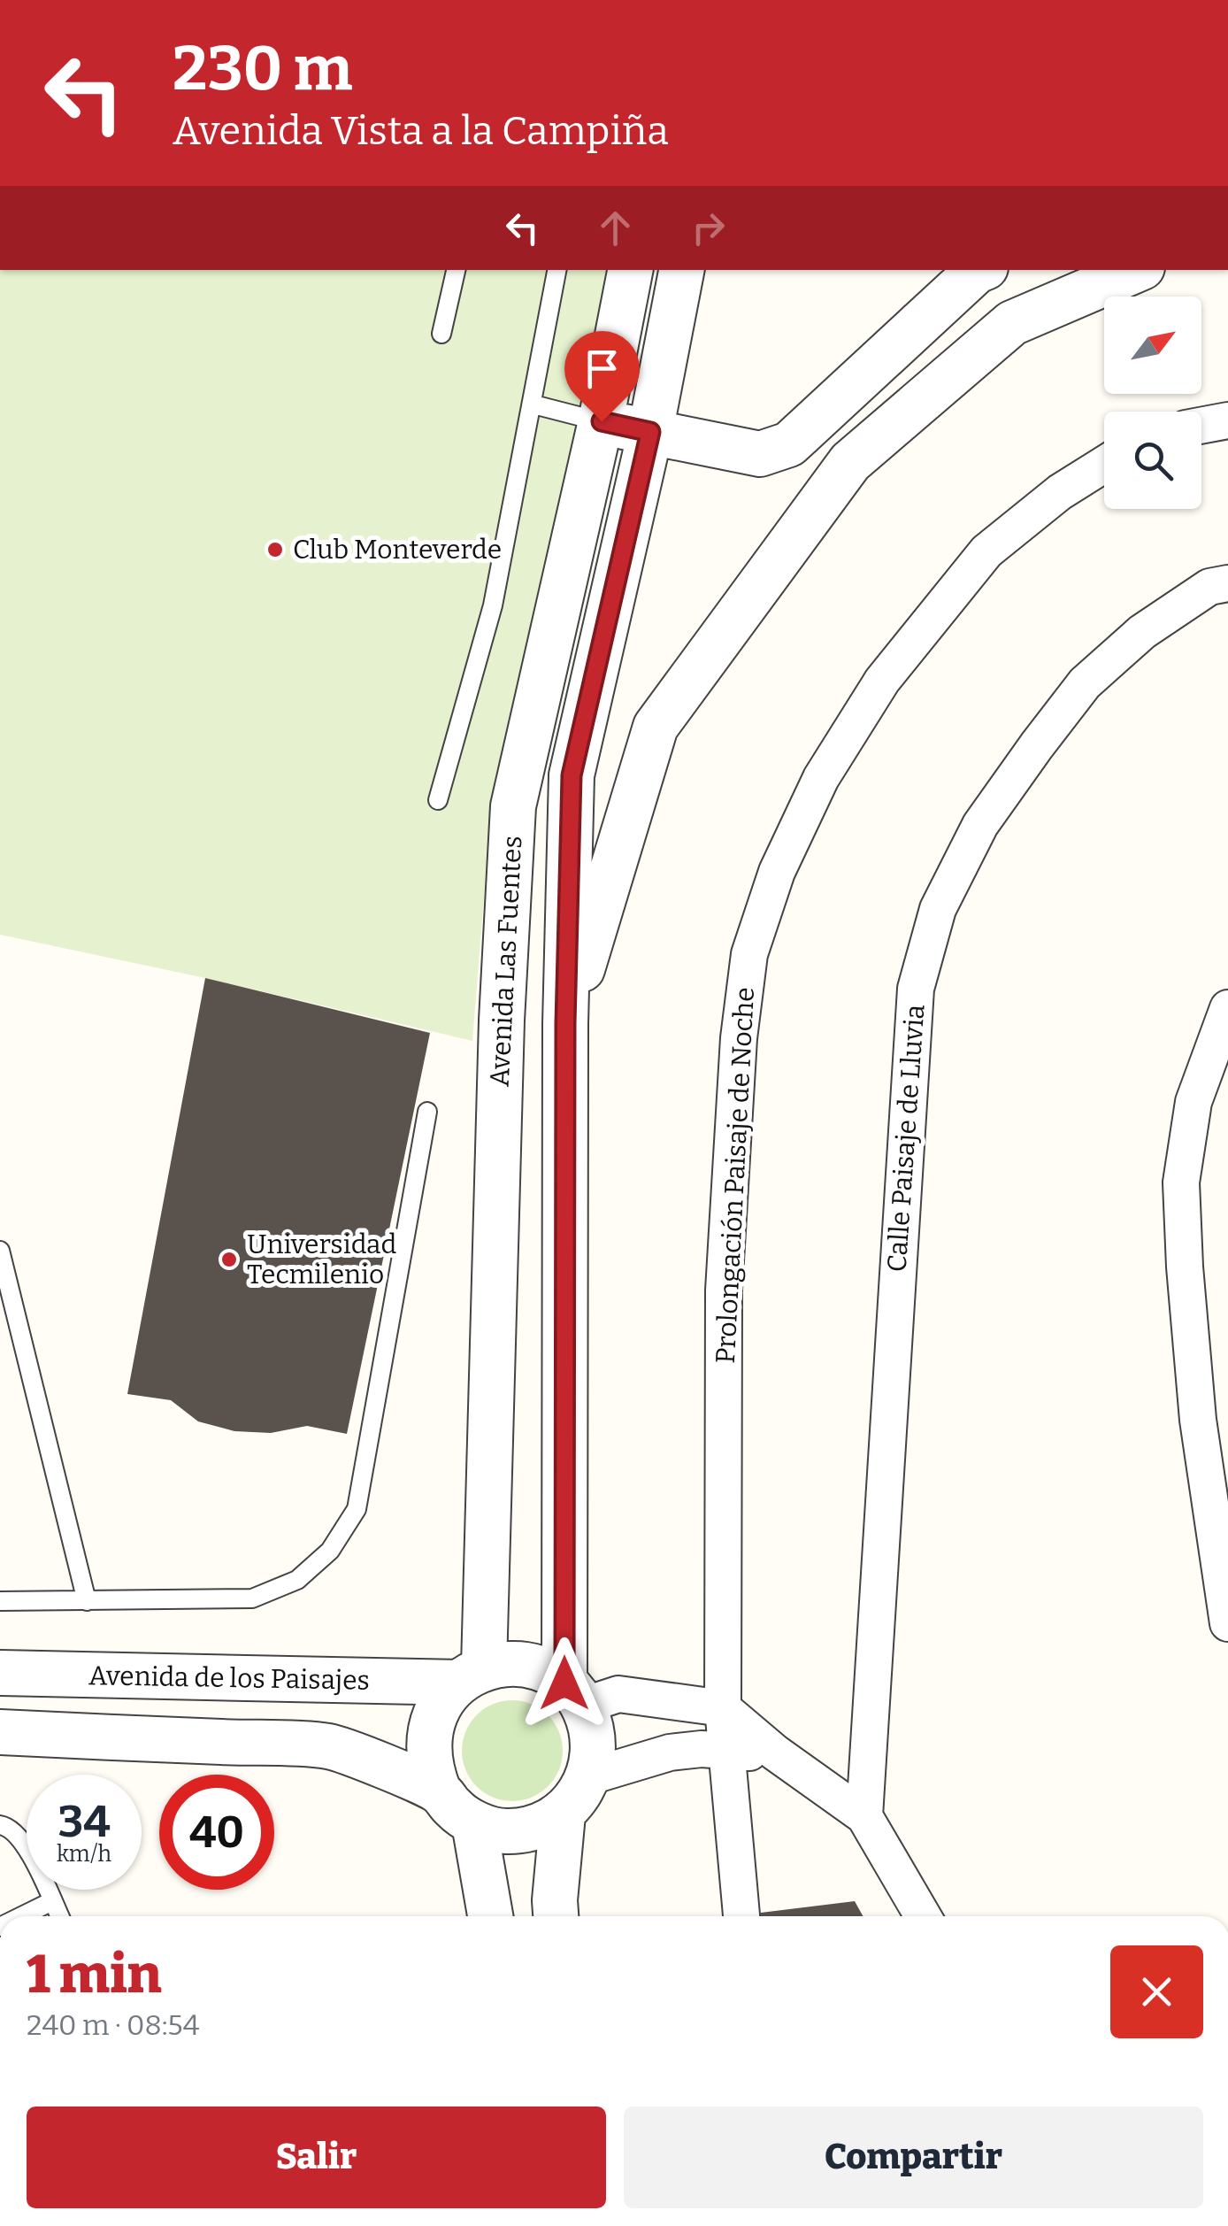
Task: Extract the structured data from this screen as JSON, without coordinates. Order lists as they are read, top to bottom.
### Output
{
  "streets": {
    "street": [
      "Avenida Las Fuentes",
      "Calle Paisaje de Lluvia",
      "Prolongación Paisaje de Noche",
      "Avenida de los Paisajes"
    ]
  },
  "crossings": [
    ["Avenida Las Fuentes", "Avenida de los Paisajes"]
  ],
  "places": ["Club Monteverde", "Universidad Tecmilenio"],
  "north": "top right",
  "page": {
    "turn": ["230 m", "Avenida Vista a la Campiña"],
    "speed": "34 km/h",
    "limit": "40",
    "heading": ["1 min", "240 m · 08:54"],
    "buttons": ["Salir", "Compartir"]
  }
}
